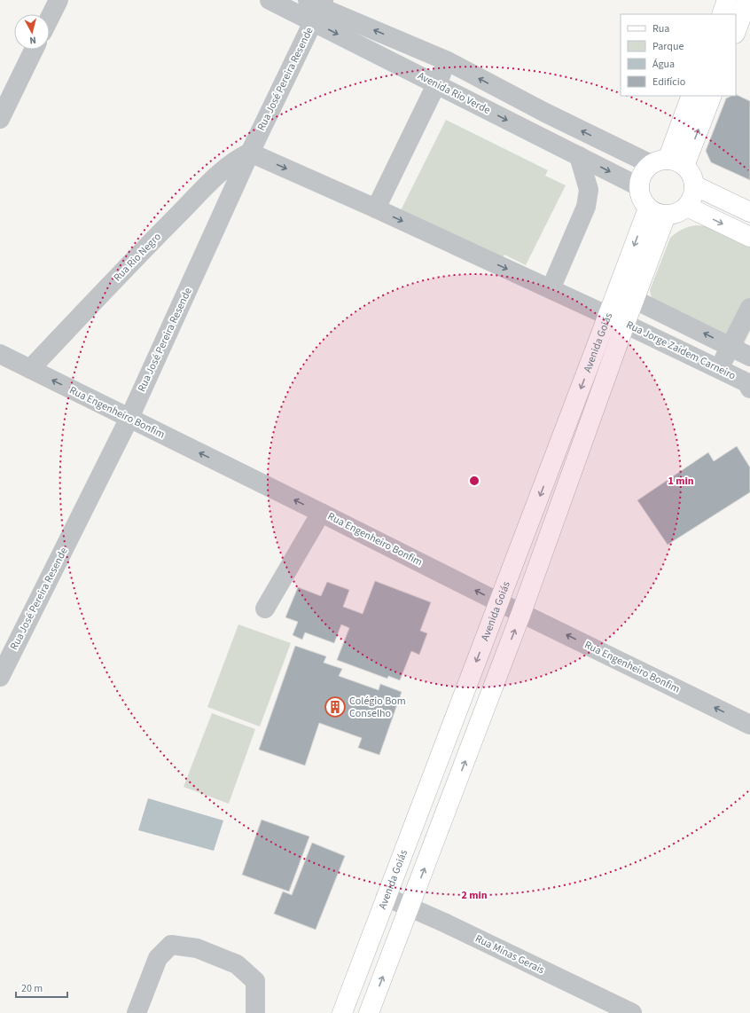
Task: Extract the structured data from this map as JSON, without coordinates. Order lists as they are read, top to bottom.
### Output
{
  "streets": {
    "main road": ["Avenida Goiás"],
    "street": [
      "Rua José Pereira Resende",
      "Avenida Rio Verde",
      "Rua Rio Negro",
      "Rua Jorge Zaidem Carneiro",
      "Rua Engenheiro Bonfim",
      "Rua Minas Gerais"
    ]
  },
  "crossings": [
    ["Rua José Pereira Resende", "Avenida Rio Verde"],
    ["Rua José Pereira Resende", "Rua Rio Negro"],
    ["Rua José Pereira Resende", "Rua Jorge Zaidem Carneiro"],
    ["Rua José Pereira Resende", "Rua Engenheiro Bonfim"],
    ["Avenida Rio Verde", "Avenida Goiás"],
    ["Rua Rio Negro", "Rua Jorge Zaidem Carneiro"],
    ["Rua Rio Negro", "Rua Engenheiro Bonfim"],
    ["Avenida Goiás", "Rua Jorge Zaidem Carneiro"],
    ["Avenida Goiás", "Rua Engenheiro Bonfim"],
    ["Avenida Goiás", "Rua Minas Gerais"]
  ],
  "one_way": ["Rua Jorge Zaidem Carneiro", "Rua Engenheiro Bonfim"],
  "places": {
    "building": ["Colégio Bom Conselho"]
  },
  "legend": [
    "Rua",
    "Parque",
    "Água",
    "Edifício"
  ],
  "scale_bar": "20 m",
  "north": "bottom",
  "rings": ["1 min", "2 min"]
}
